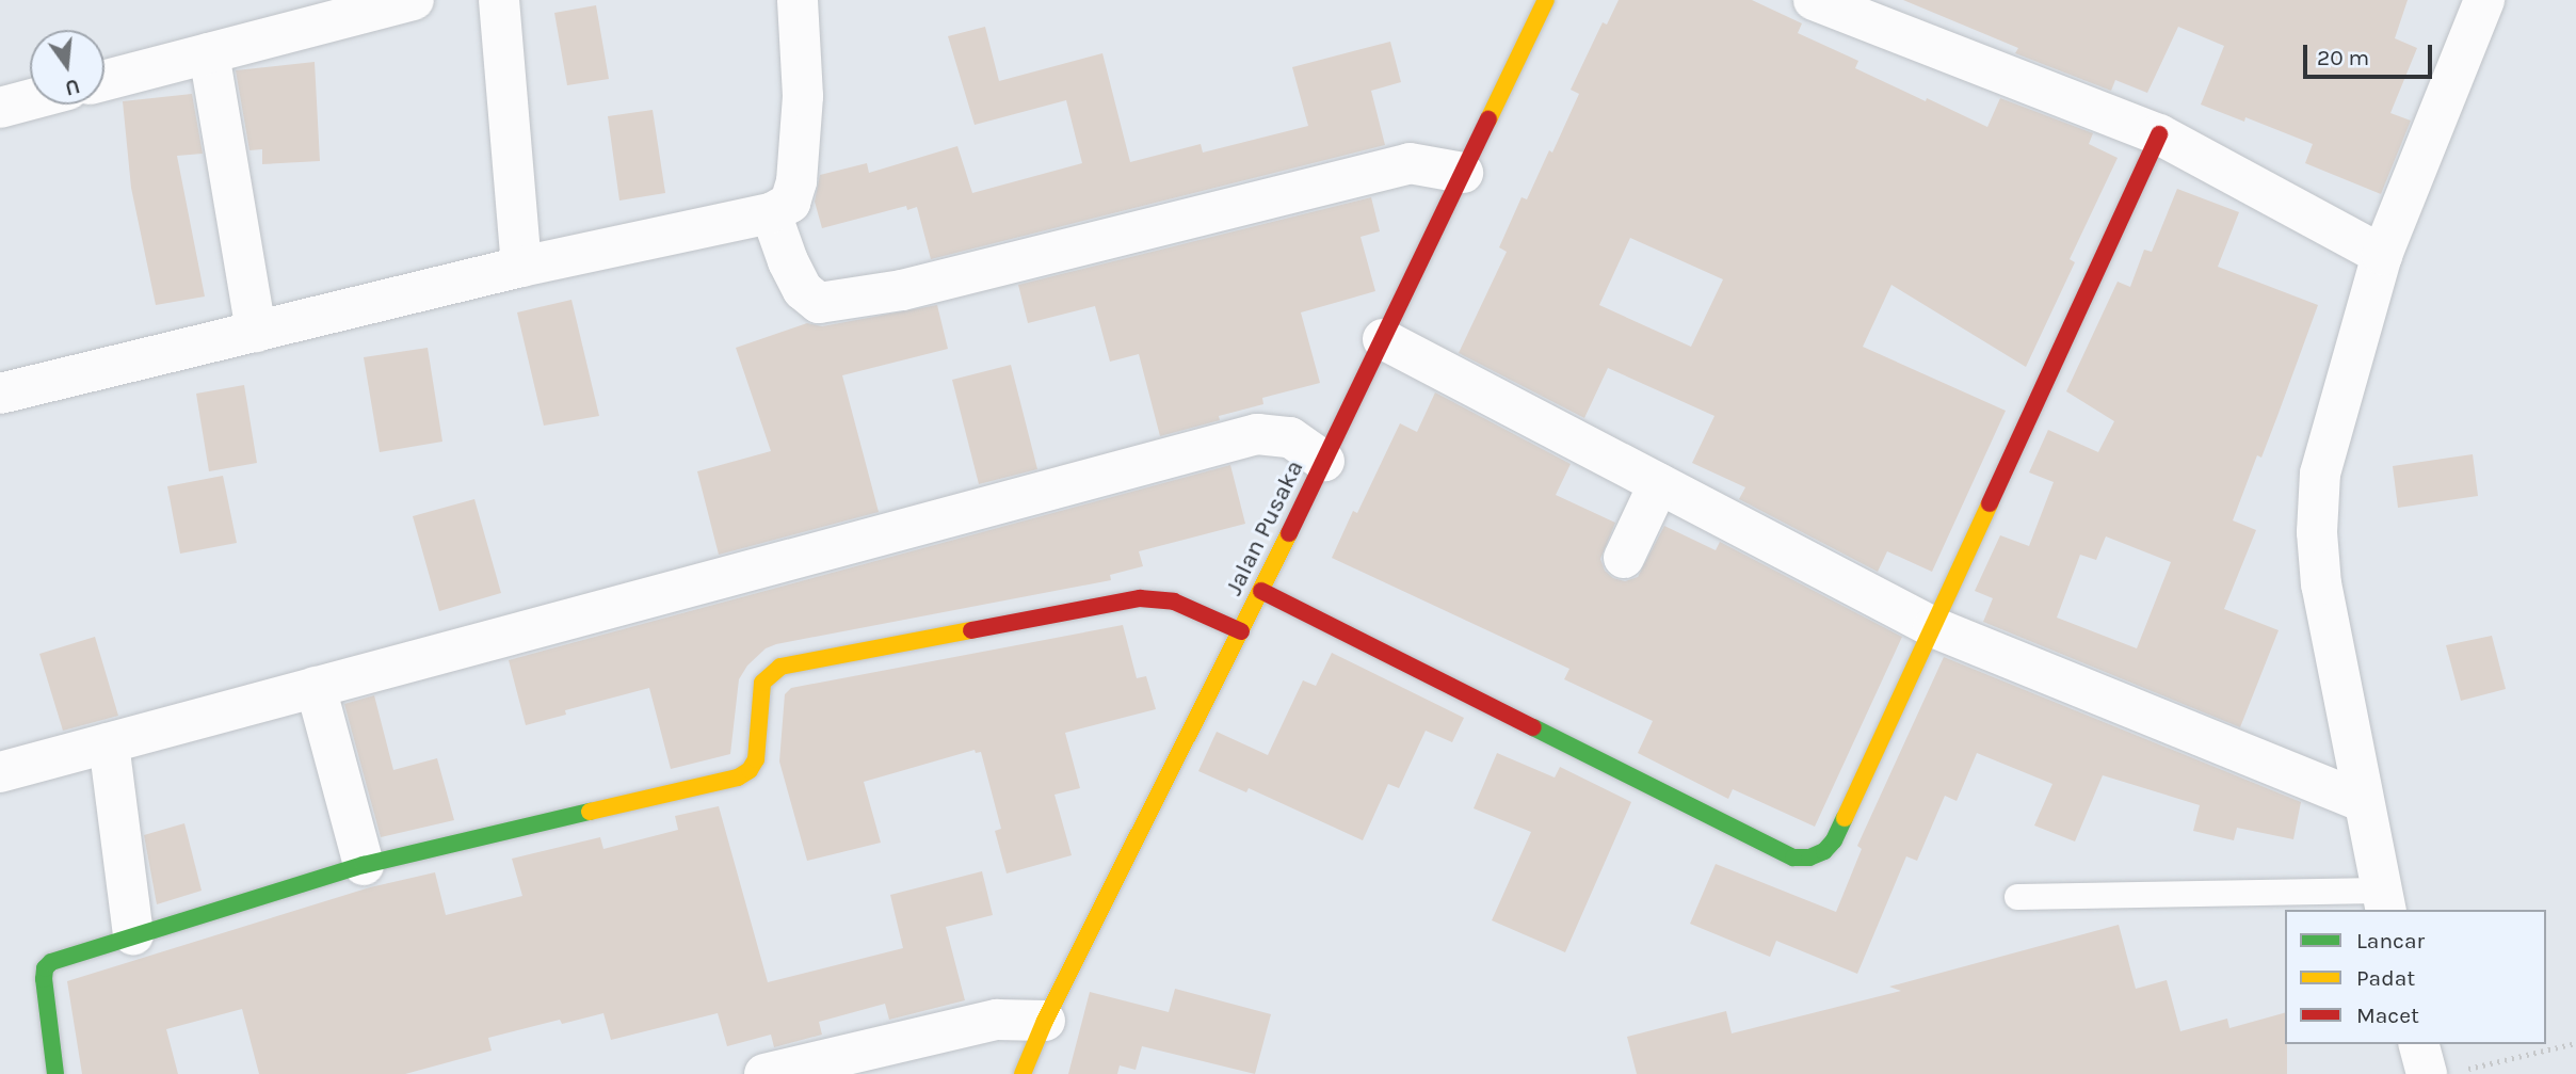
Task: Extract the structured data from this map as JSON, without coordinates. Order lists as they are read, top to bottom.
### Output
{
  "streets": {
    "street": ["Jalan Pusaka"]
  },
  "legend": ["Lancar", "Padat", "Macet"],
  "scale_bar": "20 m",
  "north": "bottom"
}
